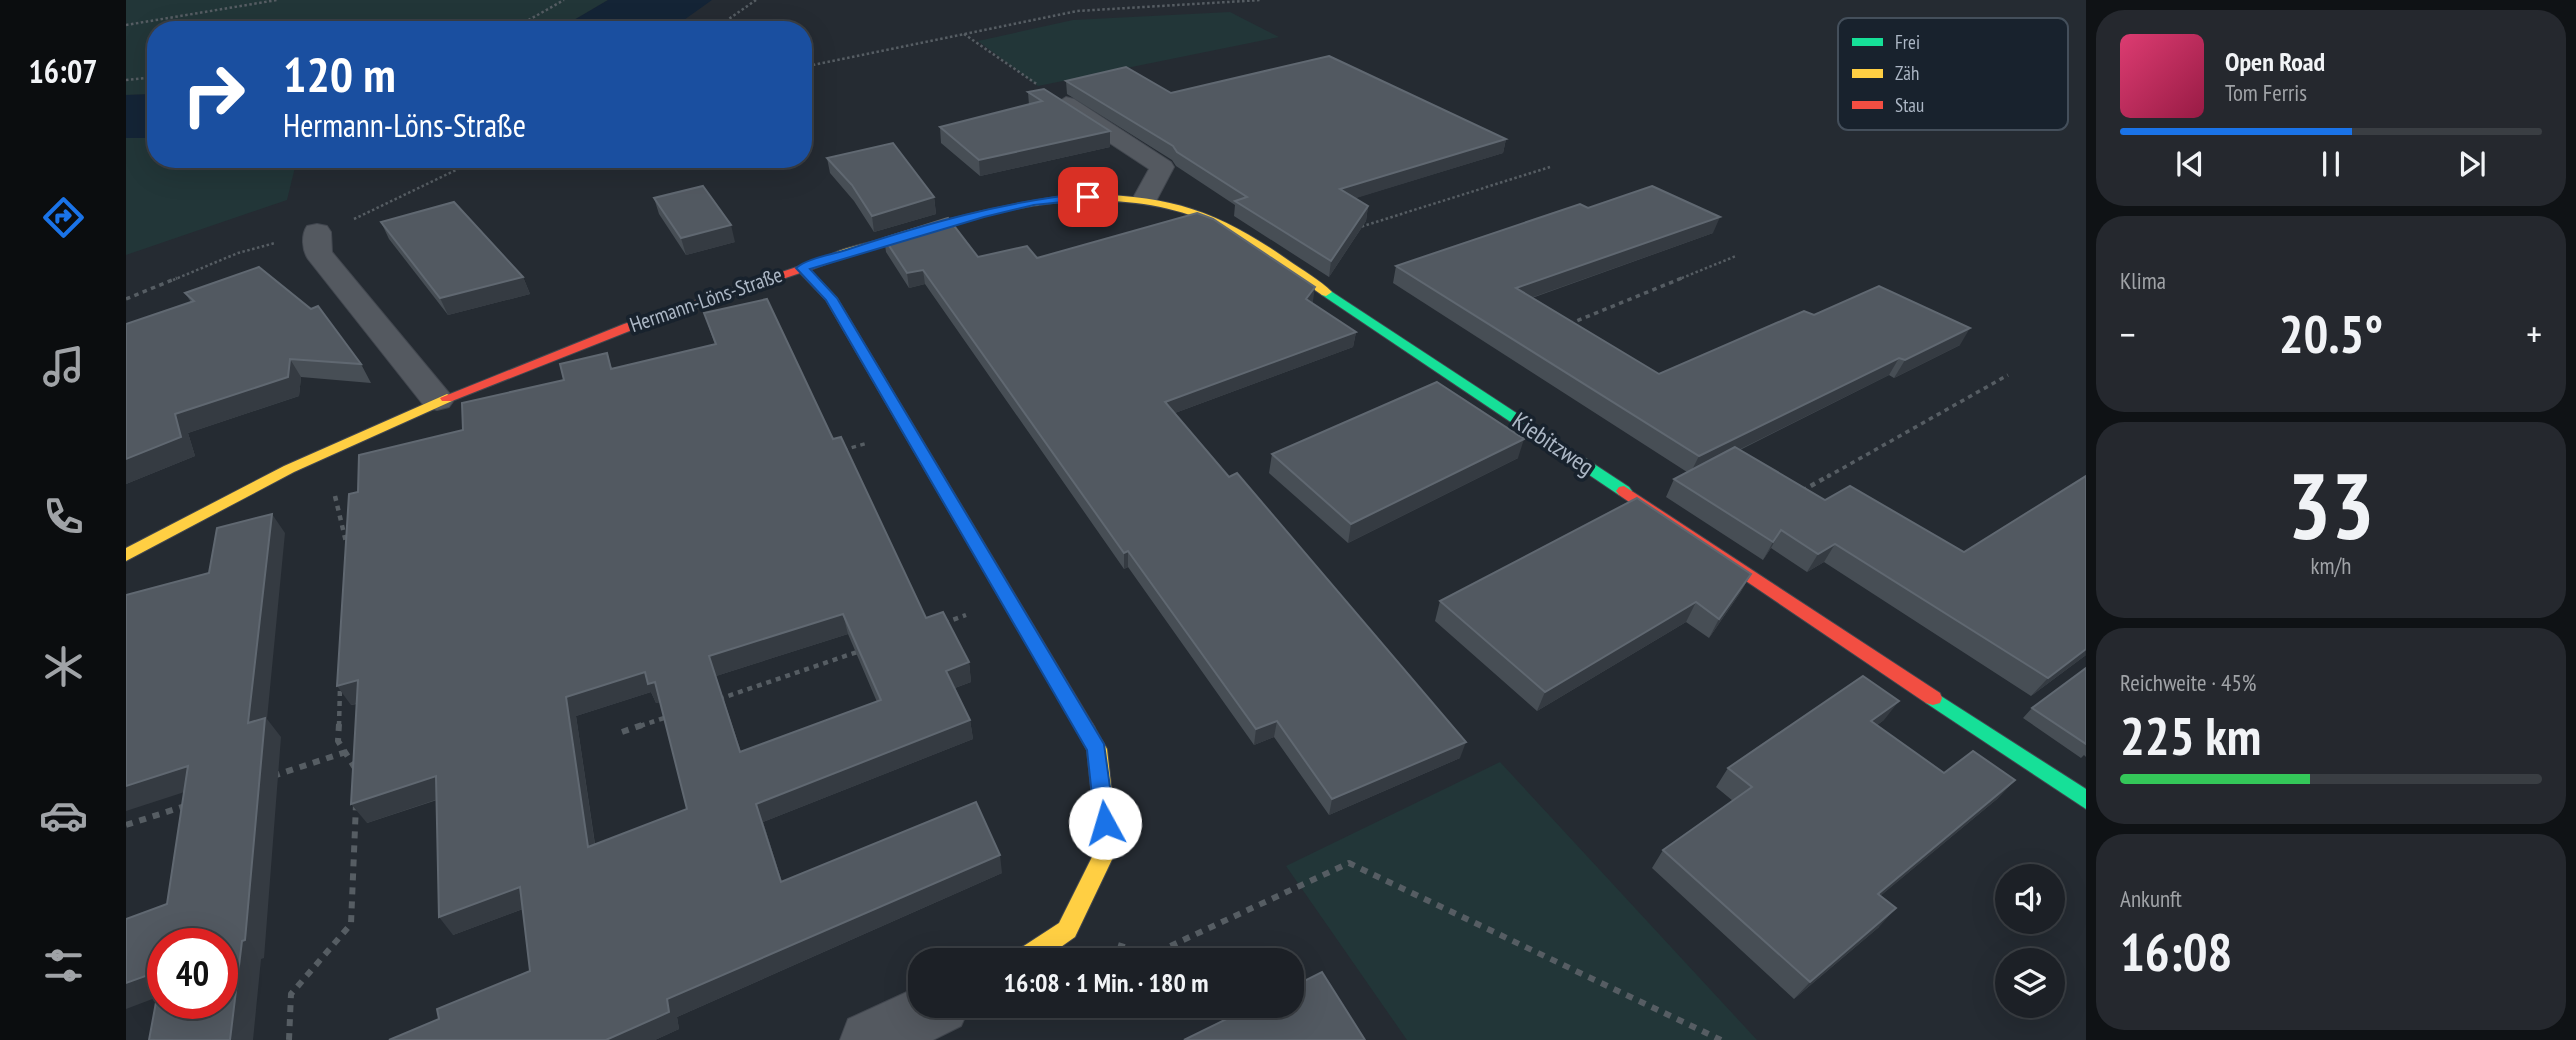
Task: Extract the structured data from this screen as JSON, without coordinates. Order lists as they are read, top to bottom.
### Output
{
  "streets": {
    "street": ["Hermann-Löns-Straße", "Kiebitzweg"]
  },
  "crossings": [
    ["Hermann-Löns-Straße", "Kiebitzweg"]
  ],
  "legend": ["Frei", "Zäh", "Stau"],
  "page": {
    "tabs": "16:07",
    "turn": ["120 m", "Hermann-Löns-Straße"],
    "song": ["Open Road", "Tom Ferris"],
    "tile": [
      "Klima",
      ["33", "km/h"],
      ["Reichweite · 45%", "225 km"],
      ["Ankunft", "16:08"]
    ],
    "heat": ["−", "20.5°", "+"],
    "limit": "40",
    "trip": "16:08 · 1 Min. · 180 m"
  }
}
